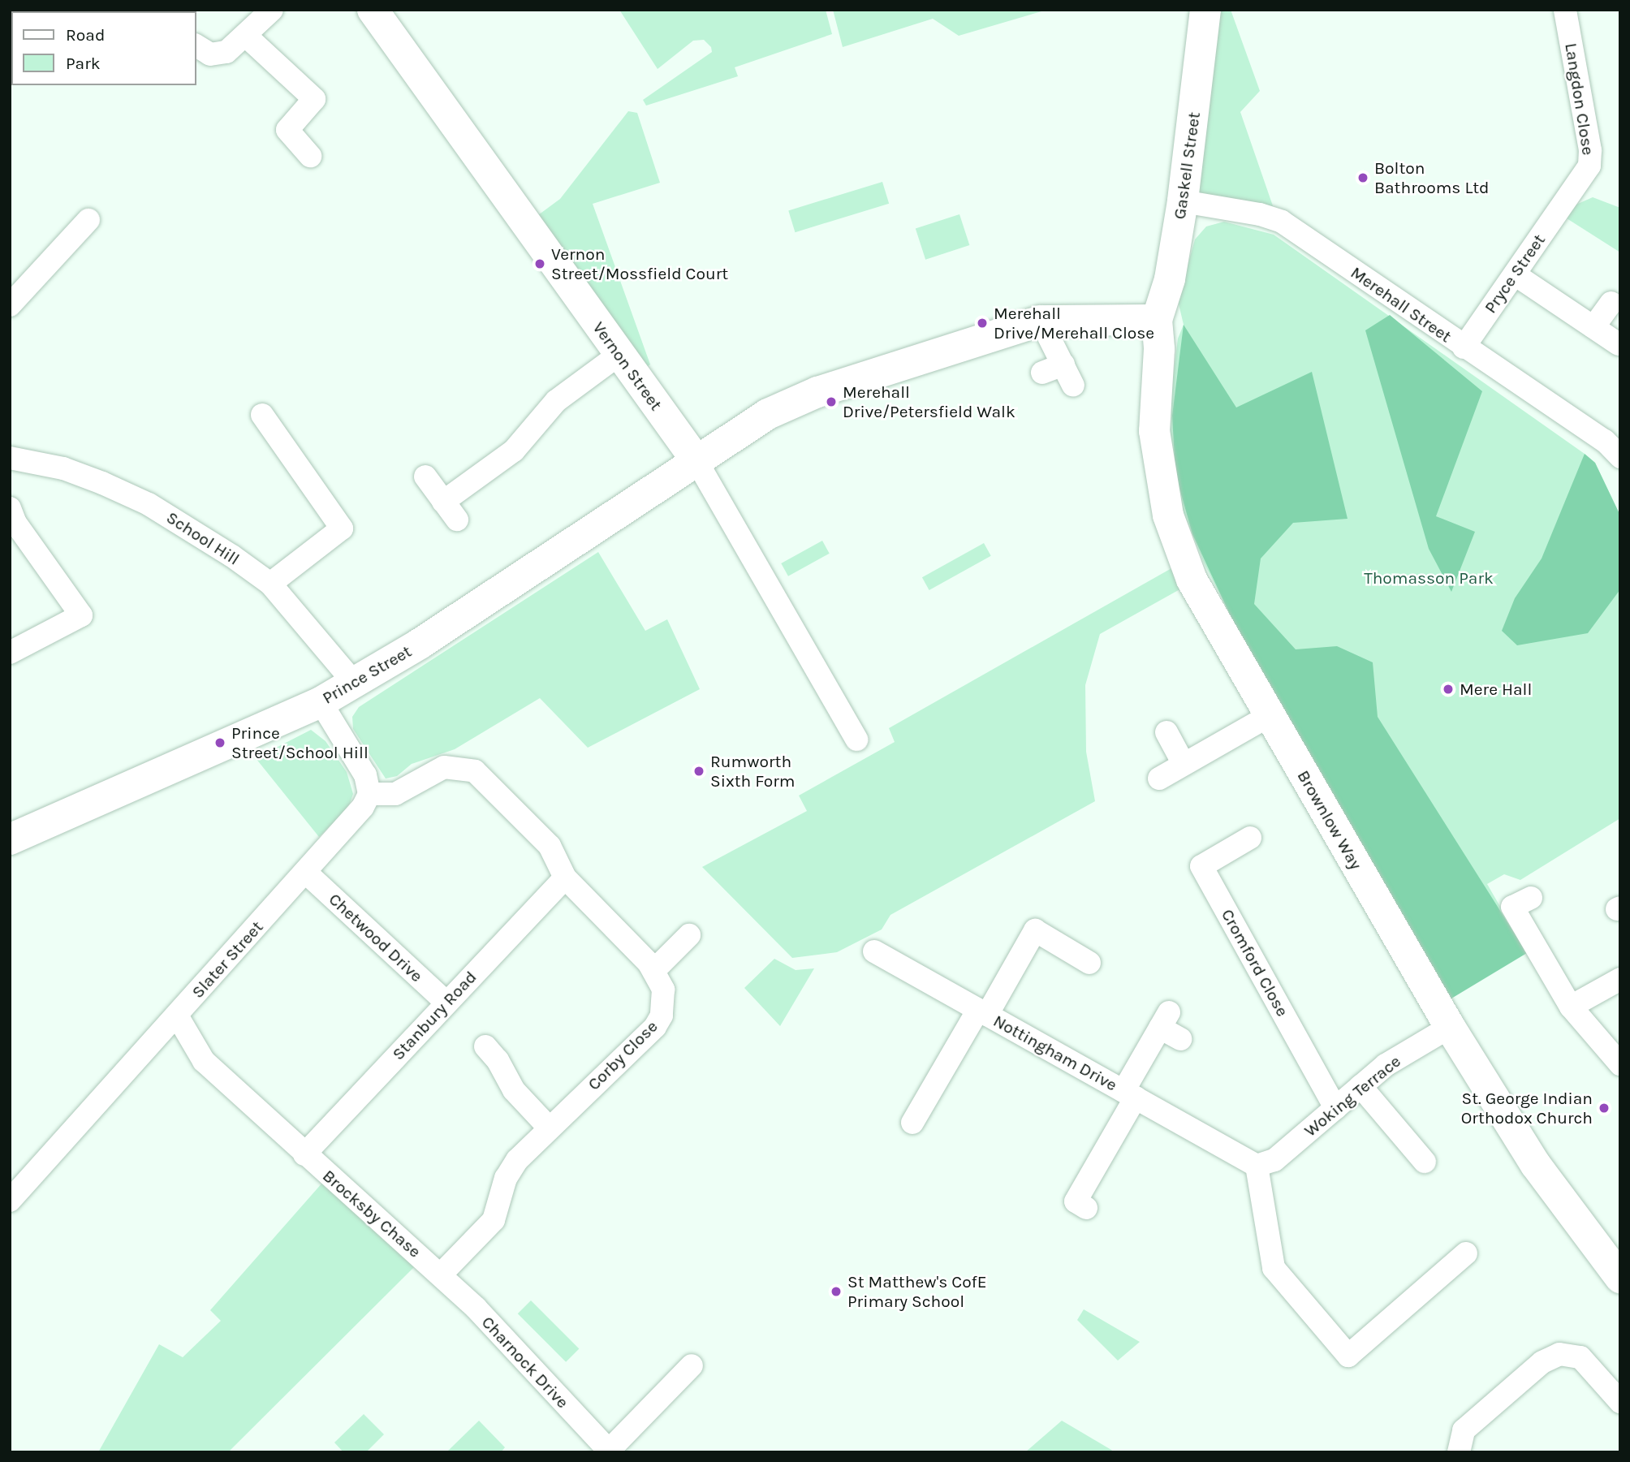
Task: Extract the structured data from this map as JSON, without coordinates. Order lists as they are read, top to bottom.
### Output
{
  "streets": {
    "street": [
      "Langdon Close",
      "Gaskell Street",
      "Pryce Street",
      "Merehall Street",
      "Vernon Street",
      "School Hill",
      "Prince Street",
      "Brownlow Way",
      "Chetwood Drive",
      "Slater Street",
      "Cromford Close",
      "Stanbury Road",
      "Nottingham Drive",
      "Corby Close",
      "Woking Terrace",
      "Brocksby Chase",
      "Charnock Drive"
    ]
  },
  "crossings": [
    ["Langdon Close", "Pryce Street"],
    ["Gaskell Street", "Merehall Street"],
    ["Gaskell Street", "Prince Street"],
    ["Gaskell Street", "Brownlow Way"],
    ["Pryce Street", "Merehall Street"],
    ["Vernon Street", "Prince Street"],
    ["School Hill", "Prince Street"],
    ["Prince Street", "Brownlow Way"],
    ["Brownlow Way", "Woking Terrace"],
    ["Chetwood Drive", "Slater Street"],
    ["Chetwood Drive", "Stanbury Road"],
    ["Slater Street", "Corby Close"],
    ["Slater Street", "Brocksby Chase"],
    ["Cromford Close", "Woking Terrace"],
    ["Stanbury Road", "Corby Close"],
    ["Stanbury Road", "Brocksby Chase"],
    ["Nottingham Drive", "Woking Terrace"],
    ["Brocksby Chase", "Charnock Drive"]
  ],
  "parks": ["Thomasson Park"],
  "places": [
    "Bolton Bathrooms Ltd",
    "Vernon Street/Mossfield Court",
    "Merehall Drive/Merehall Close",
    "Merehall Drive/Petersfield Walk",
    "Mere Hall",
    "Prince Street/School Hill",
    "Rumworth Sixth Form",
    "St. George Indian Orthodox Church",
    "St Matthew's CofE Primary School"
  ],
  "legend": ["Road", "Park"]
}
